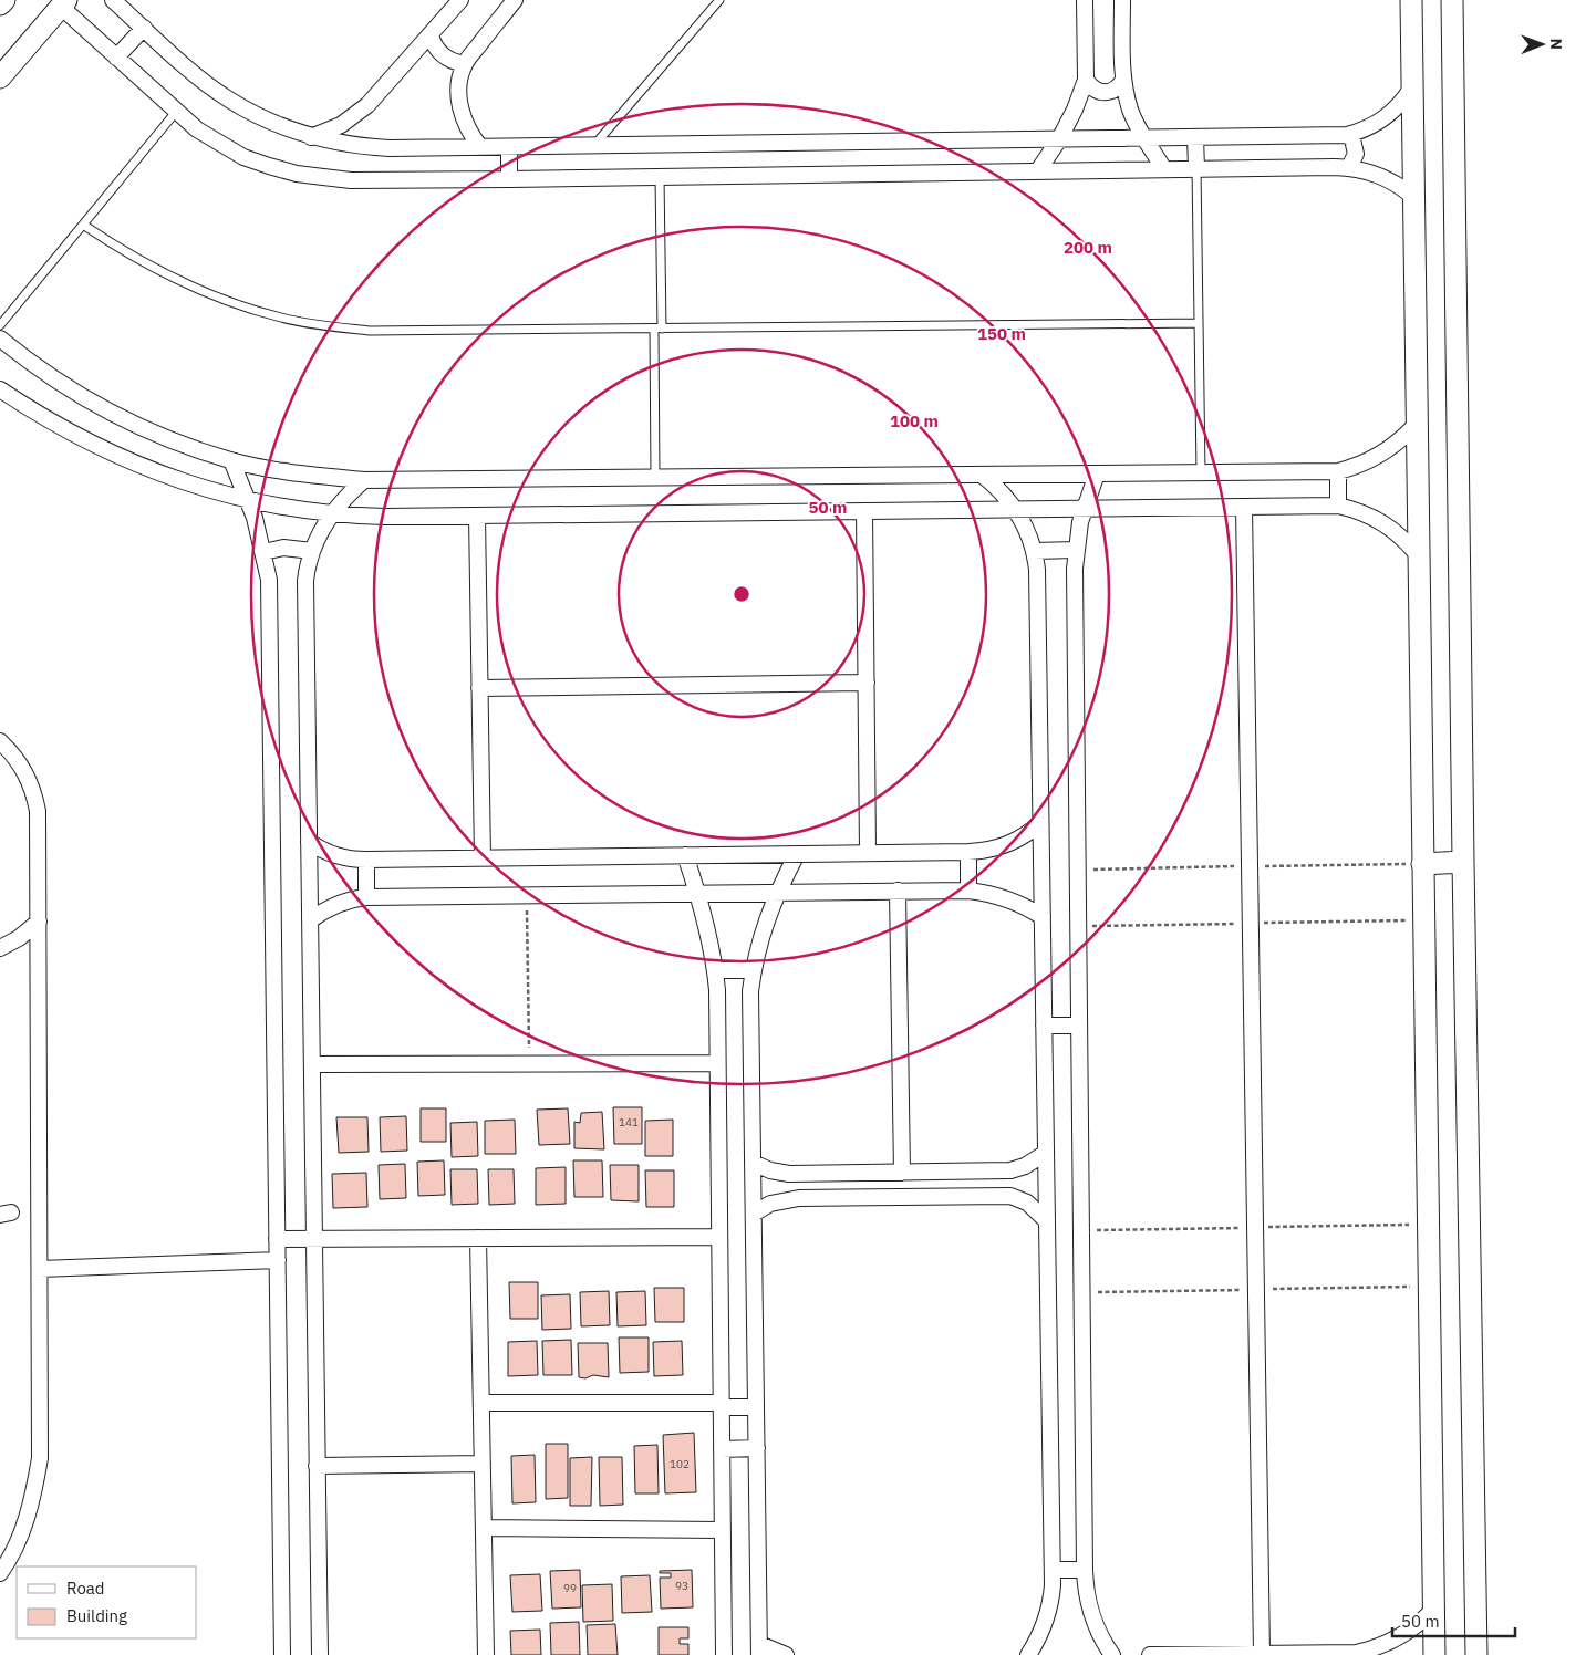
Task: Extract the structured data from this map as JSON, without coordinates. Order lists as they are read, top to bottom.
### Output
{
  "house_numbers": [
    "141",
    "102",
    "93",
    "99"
  ],
  "legend": ["Road", "Building"],
  "scale_bar": "50 m",
  "north": "right",
  "rings": [
    "200 m",
    "150 m",
    "100 m",
    "50 m"
  ]
}
